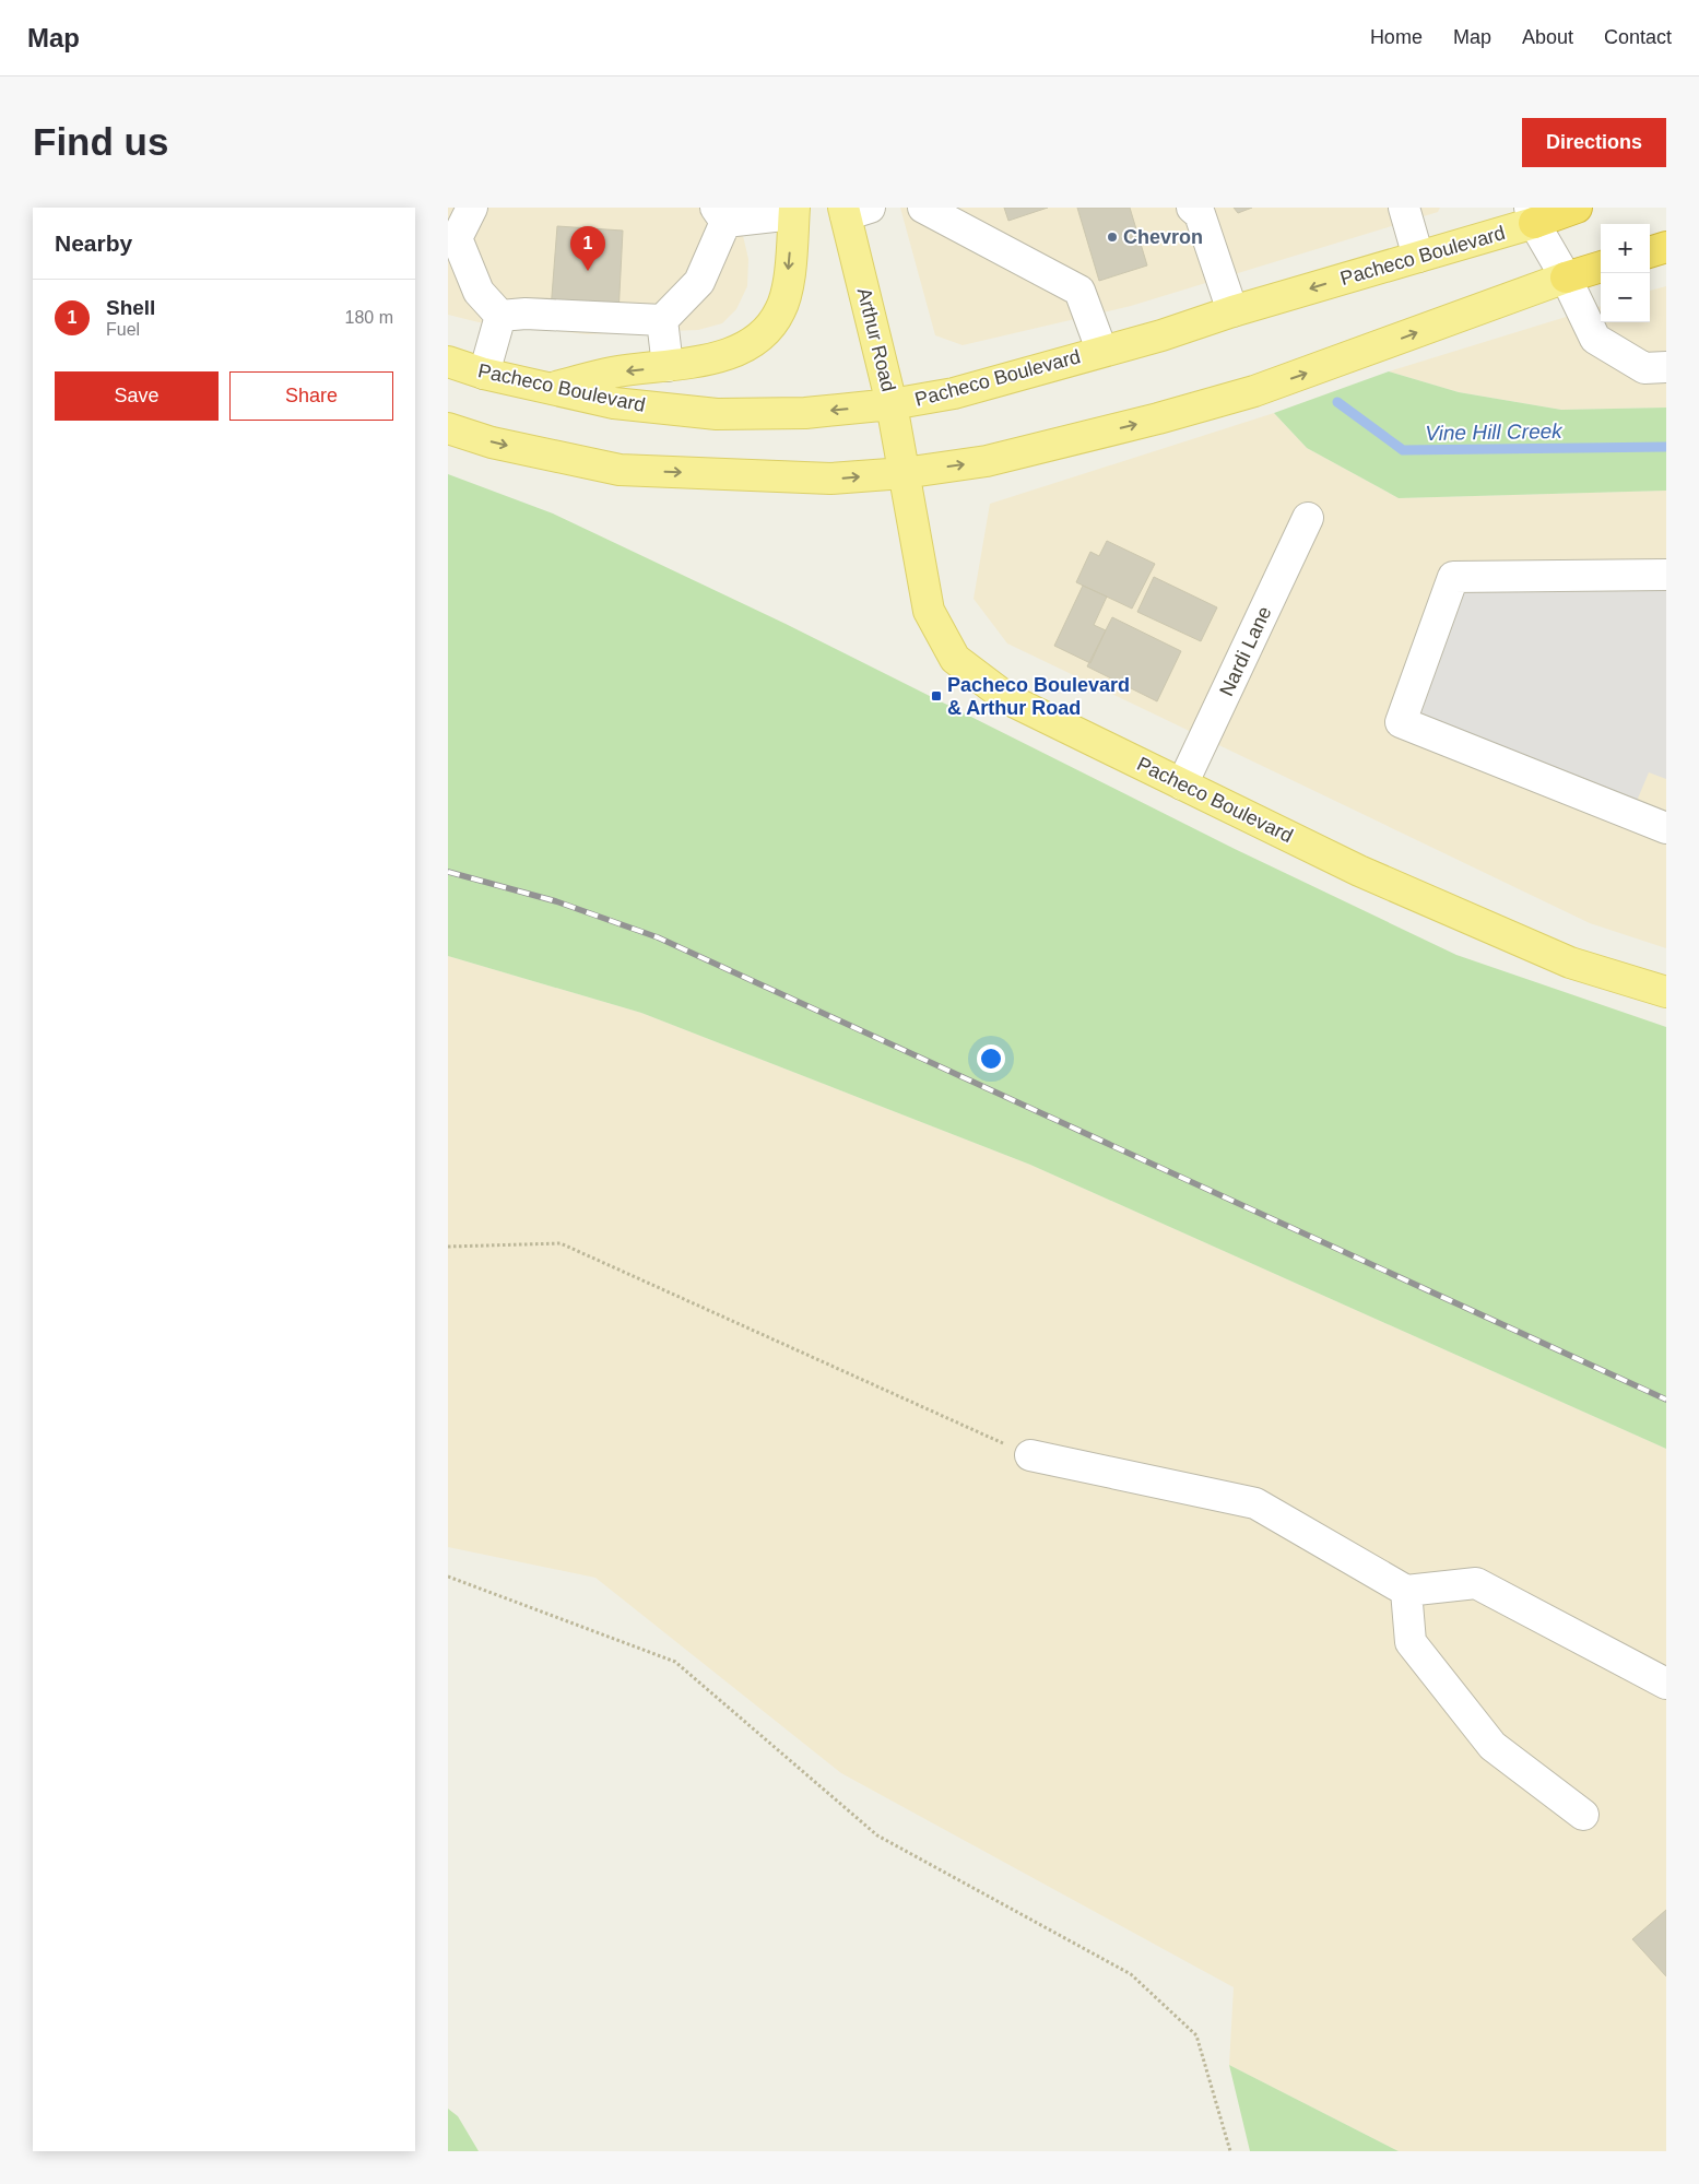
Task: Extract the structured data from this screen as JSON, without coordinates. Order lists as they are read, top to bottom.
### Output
{
  "streets": {
    "main road": ["Pacheco Boulevard", "Arthur Road"],
    "street": ["Nardi Lane"]
  },
  "crossings": [
    ["Pacheco Boulevard", "Arthur Road"],
    ["Pacheco Boulevard", "Nardi Lane"]
  ],
  "water": ["Vine Hill Creek"],
  "places": {
    "other": ["Chevron"],
    "transit": ["Pacheco Boulevard & Arthur Road"]
  },
  "page": {
    "header": "Map",
    "nav": [
      "Home",
      "Map",
      "About",
      "Contact"
    ],
    "buttons": [
      "Directions",
      ["Save", "Share"]
    ],
    "title": "Find us",
    "heading": "Nearby",
    "map_buttons": ["+", "−"],
    "pins": "1",
    "list": [
      {
        "mark": "1",
        "name": "Shell",
        "note": "Fuel",
        "value": "180 m"
      }
    ]
  }
}
